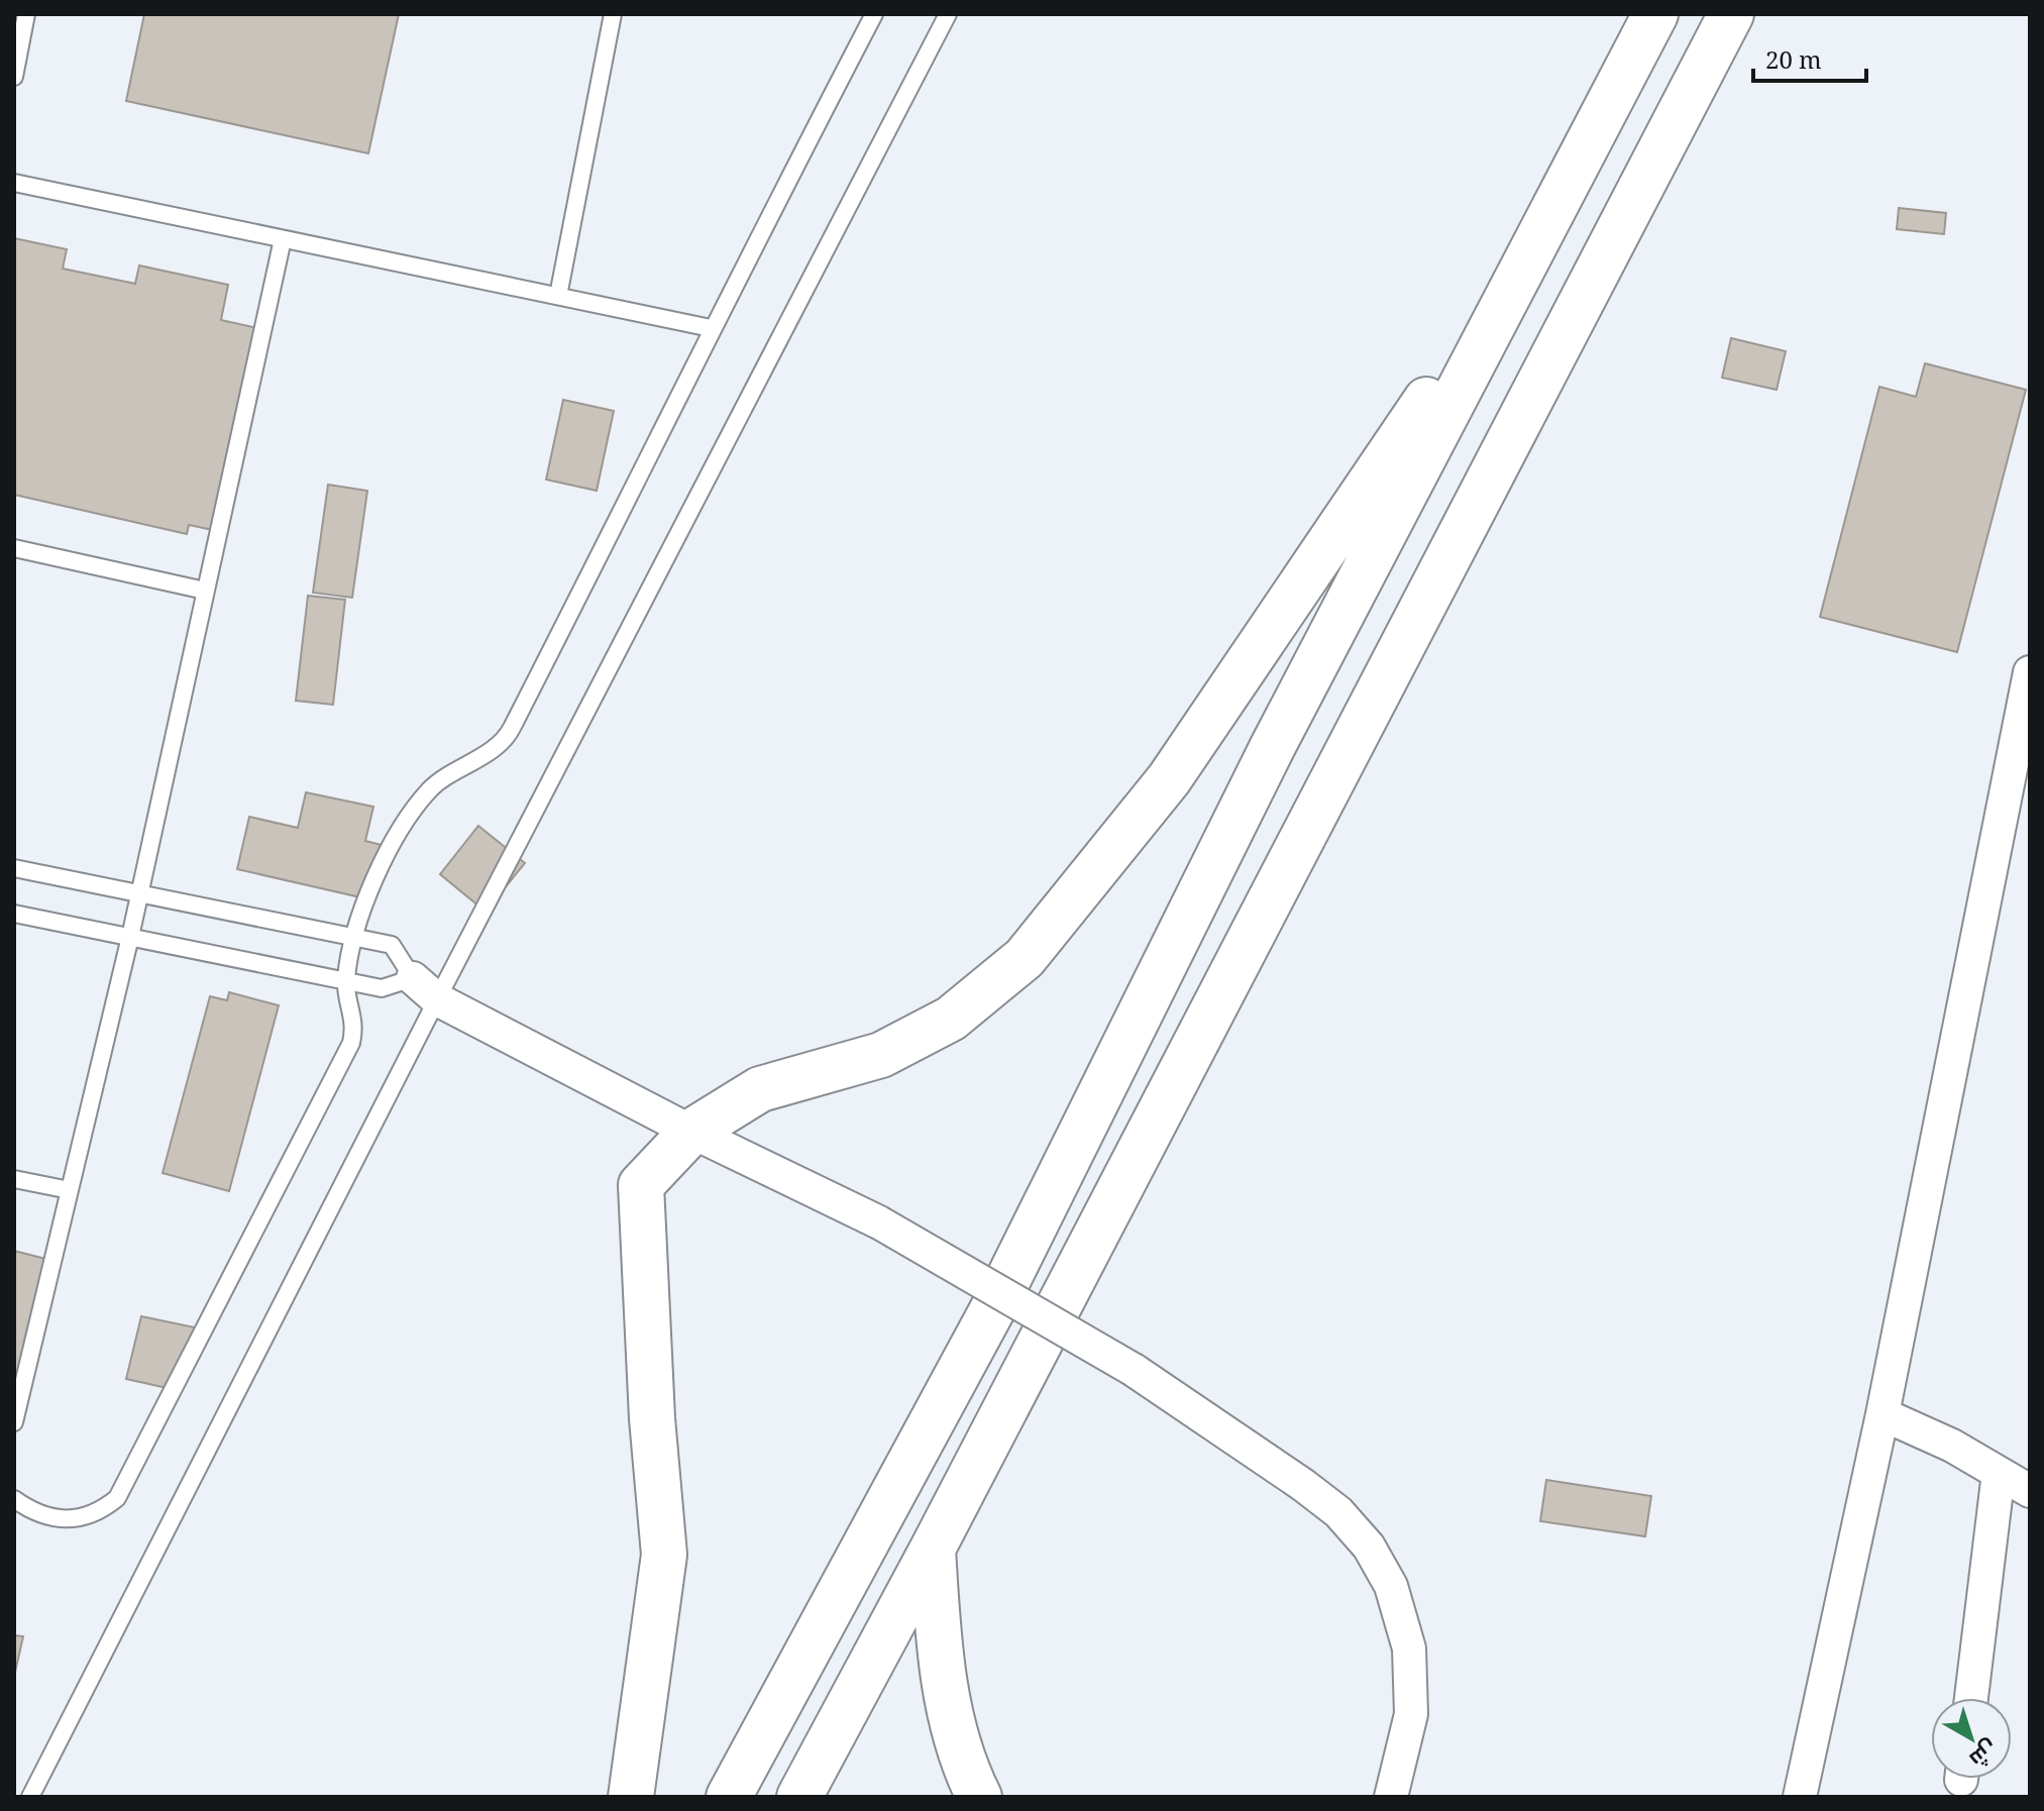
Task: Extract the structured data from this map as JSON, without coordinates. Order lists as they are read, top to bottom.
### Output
{
  "scale_bar": "20 m",
  "north": "bottom right"
}
